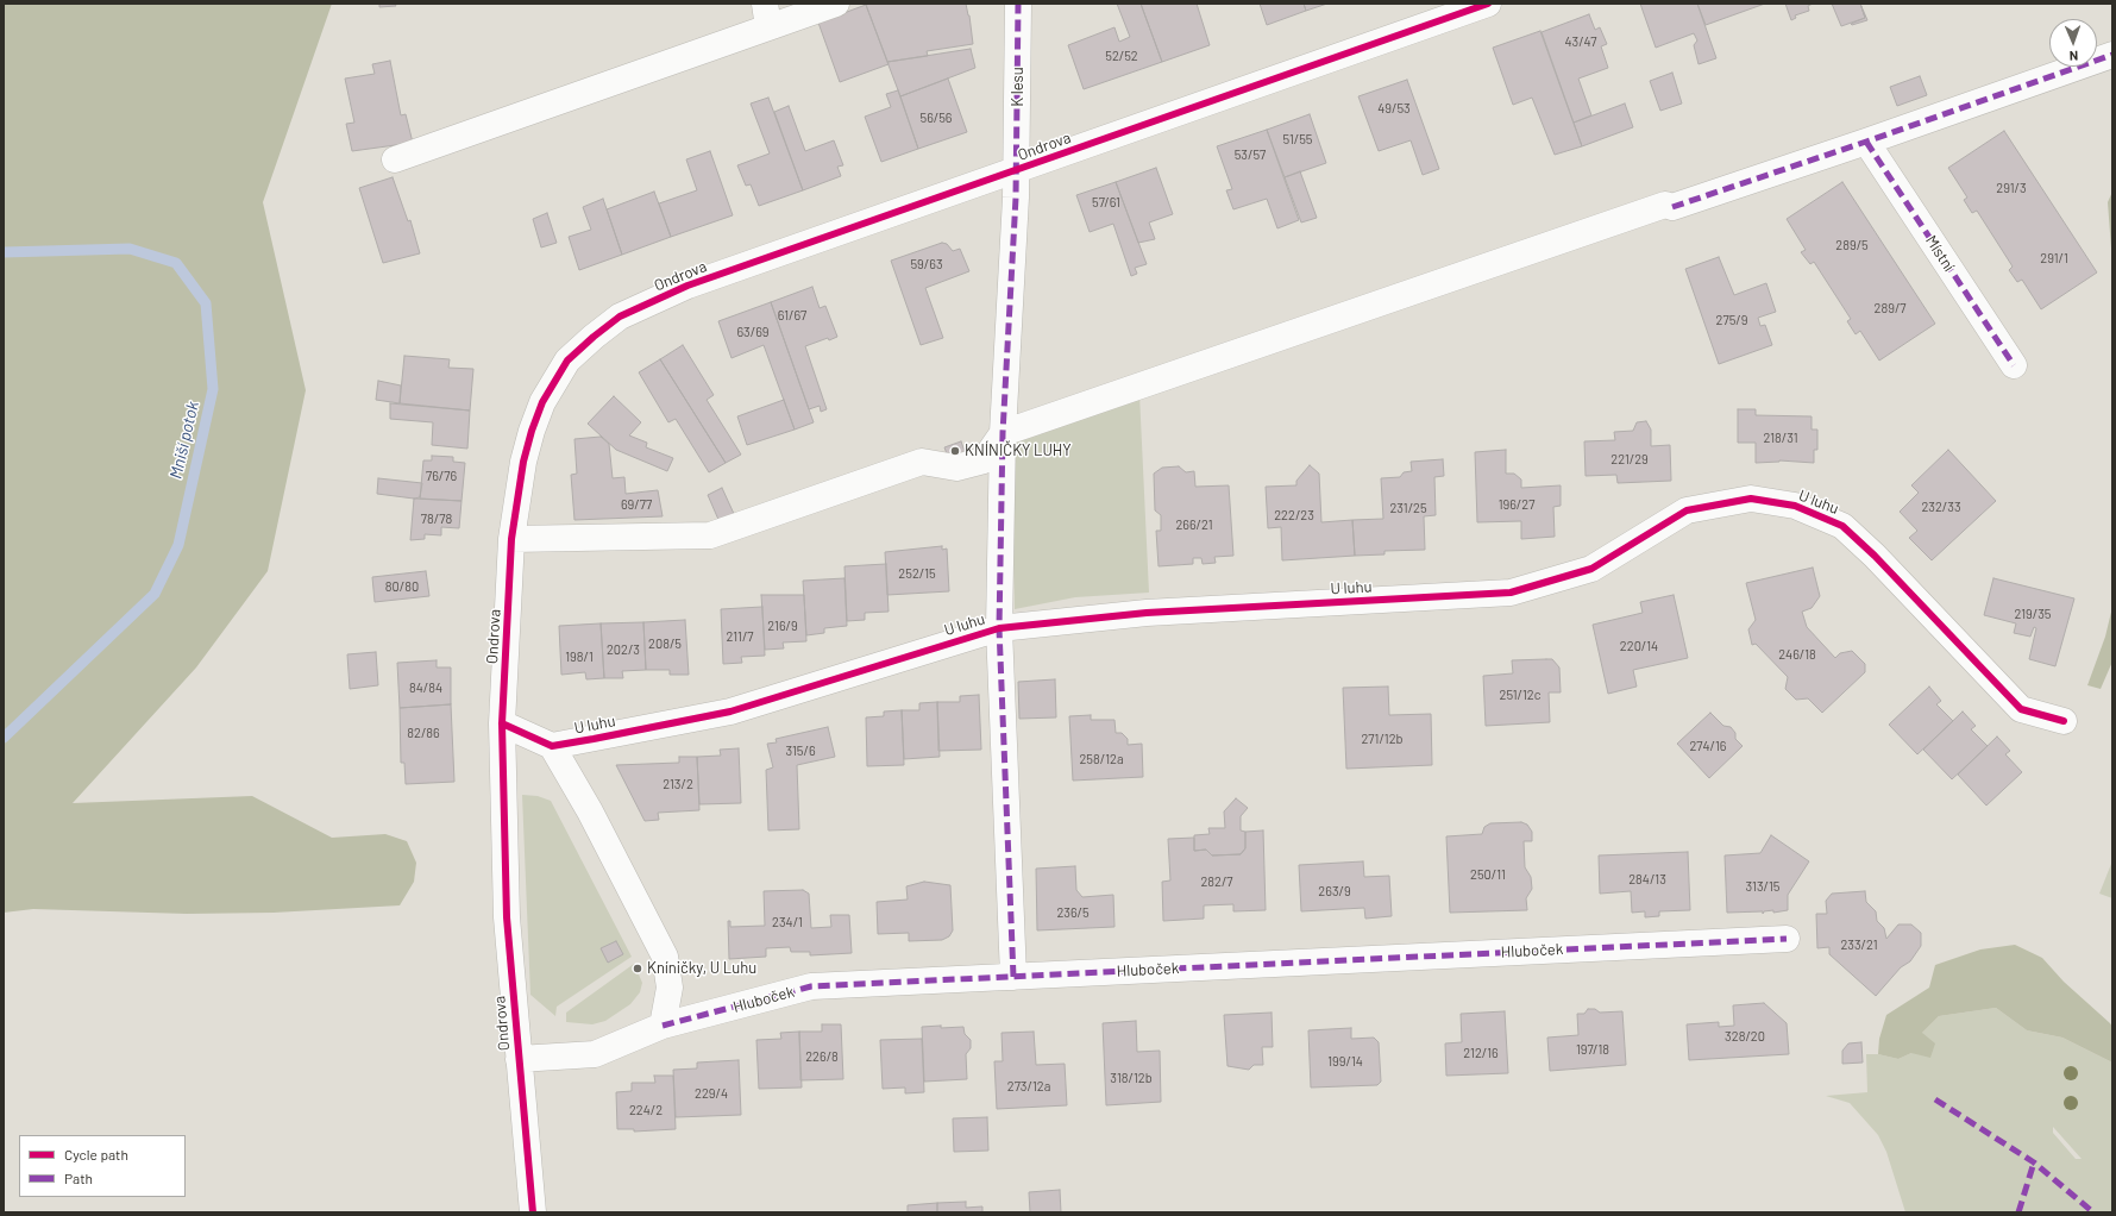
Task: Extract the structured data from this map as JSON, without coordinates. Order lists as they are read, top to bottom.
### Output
{
  "streets": {
    "street": [
      "K lesu",
      "Ondrova",
      "Místní",
      "U luhu",
      "Hluboček"
    ]
  },
  "crossings": [
    ["K lesu", "Ondrova"],
    ["K lesu", "U luhu"],
    ["K lesu", "Hluboček"],
    ["Ondrova", "Hluboček"]
  ],
  "water": ["Mniší potok"],
  "places": ["KNÍNIČKY LUHY", "Kníničky, U Luhu"],
  "house_numbers": [
    "43/47",
    "52/52",
    "49/53",
    "56/56",
    "51/55",
    "53/57",
    "291/3",
    "57/61",
    "289/5",
    "291/1",
    "59/63",
    "289/7",
    "61/67",
    "275/9",
    "63/69",
    "218/31",
    "221/29",
    "76/76",
    "69/77",
    "196/27",
    "232/33",
    "231/25",
    "222/23",
    "78/78",
    "266/21",
    "252/15",
    "80/80",
    "219/35",
    "216/9",
    "211/7",
    "208/5",
    "220/14",
    "202/3",
    "246/18",
    "198/1",
    "84/84",
    "251/12c",
    "82/86",
    "271/12b",
    "274/16",
    "315/6",
    "258/12a",
    "213/2",
    "250/11",
    "284/13",
    "282/7",
    "313/15",
    "263/9",
    "236/5",
    "234/1",
    "233/21",
    "328/20",
    "197/18",
    "212/16",
    "226/8",
    "199/14",
    "318/12b",
    "273/12a",
    "229/4",
    "224/2"
  ],
  "legend": ["Cycle path", "Path"],
  "north": "bottom"
}
